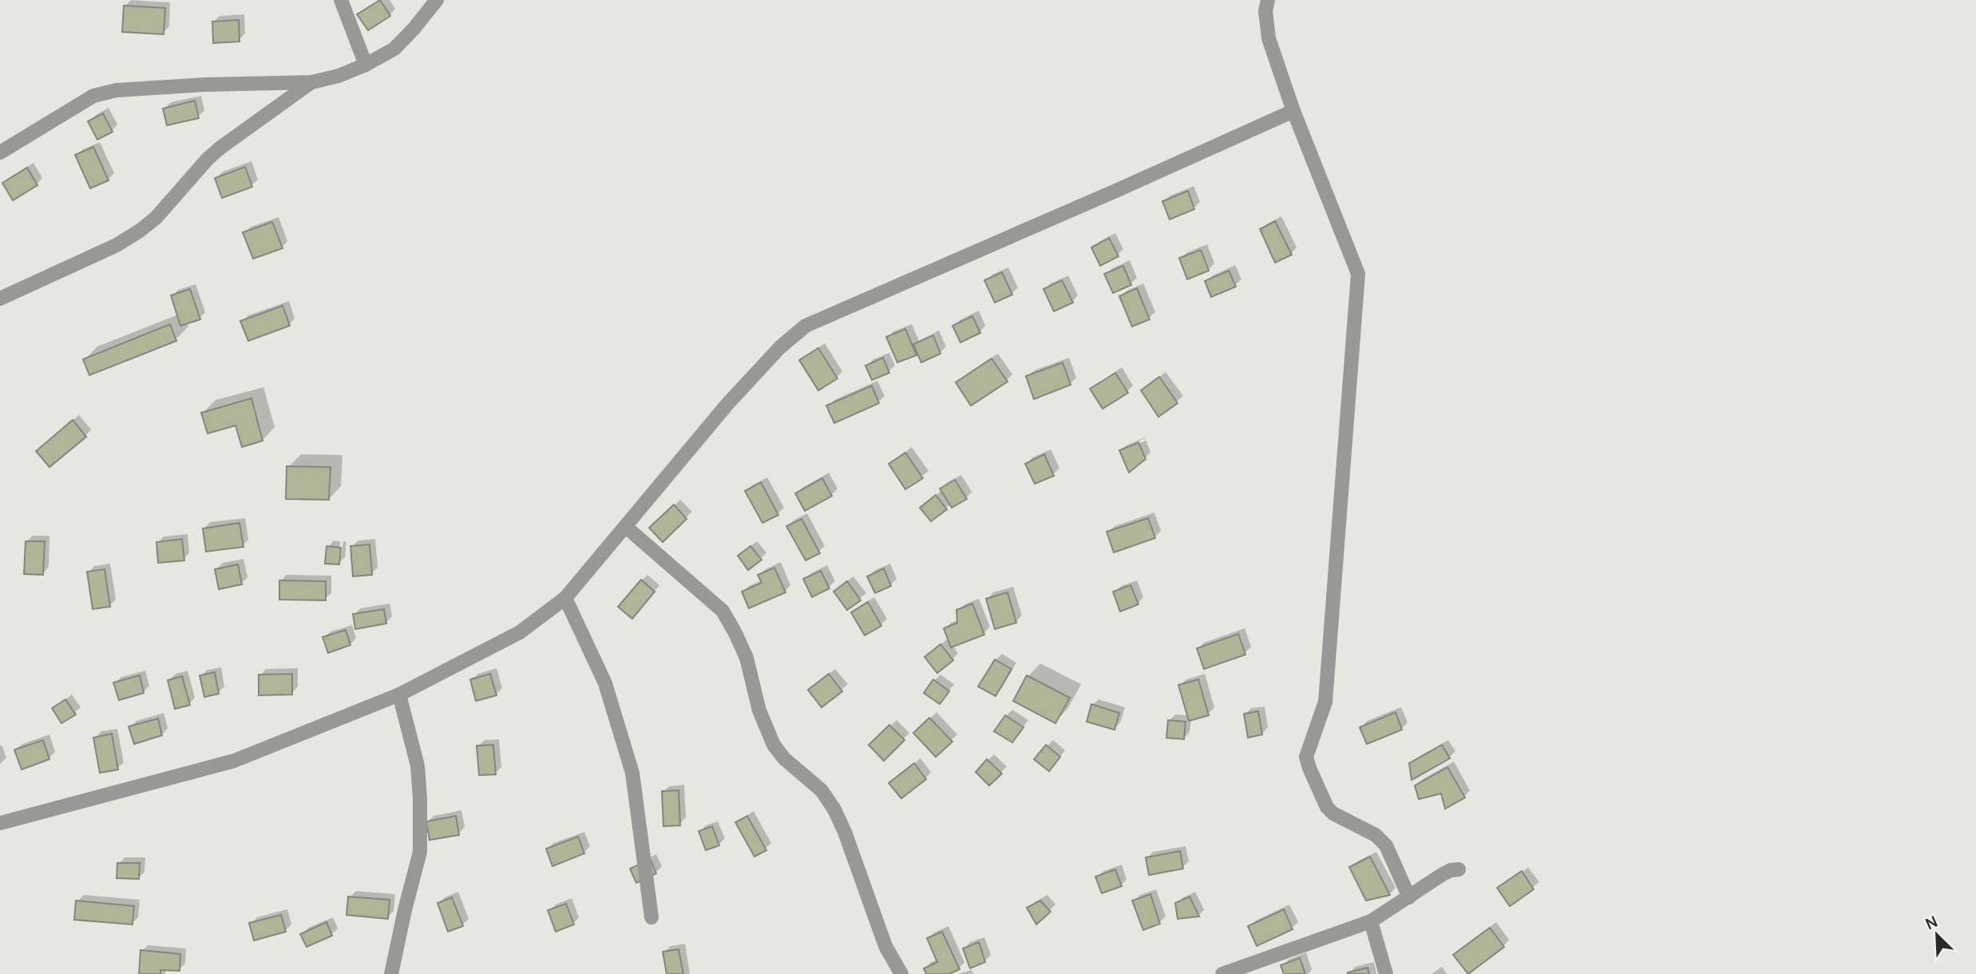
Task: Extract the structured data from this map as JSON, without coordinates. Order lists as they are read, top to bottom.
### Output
{
  "north": "top left"
}
